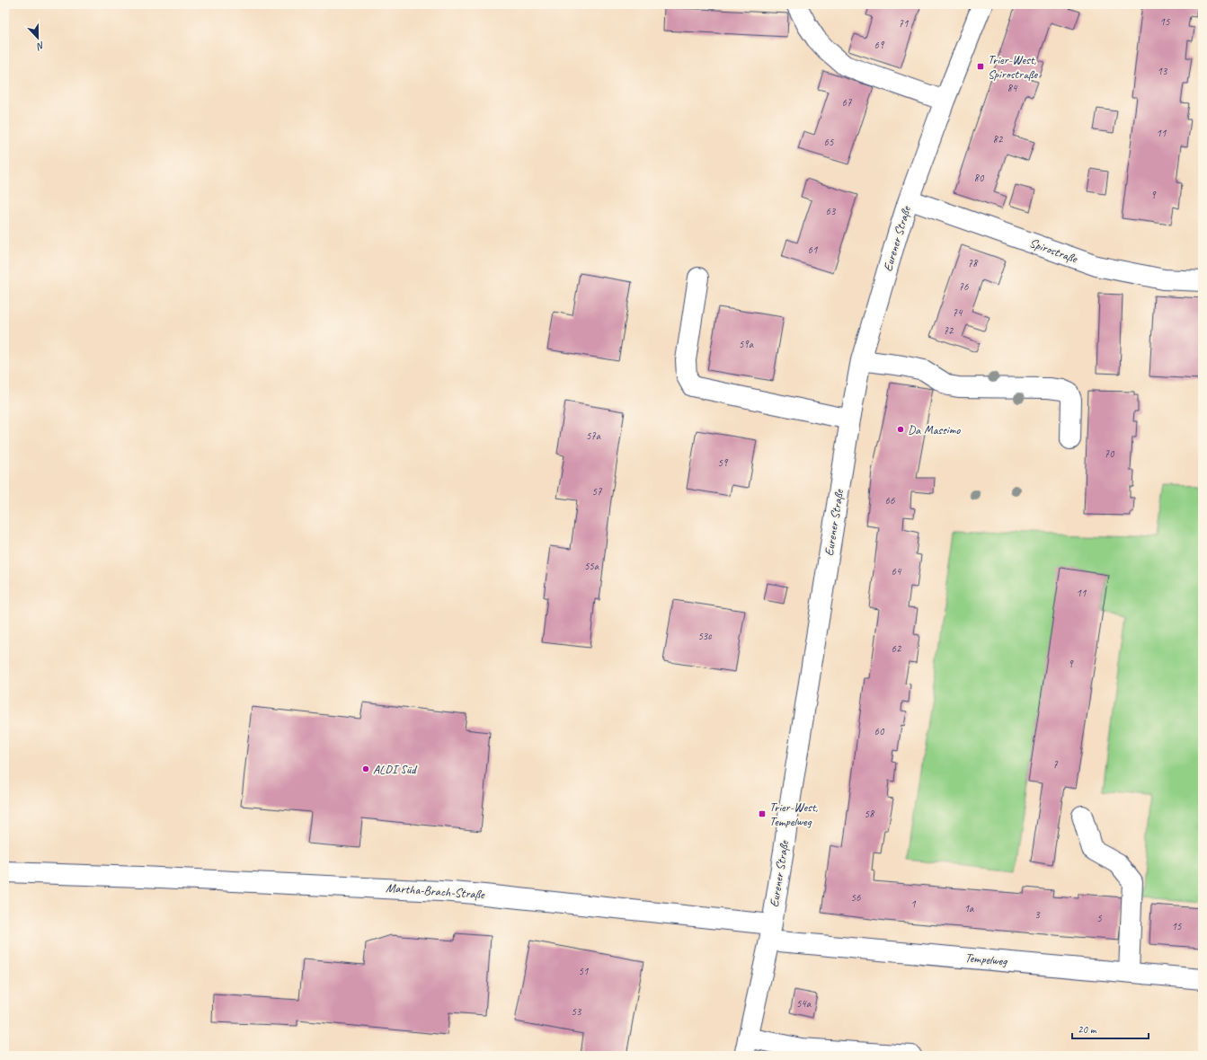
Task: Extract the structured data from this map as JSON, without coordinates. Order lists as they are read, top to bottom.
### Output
{
  "streets": {
    "street": [
      "Eurener Straße",
      "Spirostraße",
      "Martha-Brach-Straße",
      "Tempelweg"
    ]
  },
  "crossings": [
    ["Eurener Straße", "Spirostraße"],
    ["Eurener Straße", "Martha-Brach-Straße"],
    ["Eurener Straße", "Tempelweg"],
    ["Martha-Brach-Straße", "Tempelweg"]
  ],
  "places": {
    "transit": ["Trier-West, Spirostraße", "Trier-West, Tempelweg"],
    "other": ["Da Massimo", "ALDI Süd"]
  },
  "house_numbers": [
    "15",
    "71",
    "69",
    "13",
    "84",
    "67",
    "11",
    "82",
    "65",
    "80",
    "9",
    "63",
    "61",
    "78",
    "76",
    "74",
    "72",
    "59a",
    "57a",
    "70",
    "59",
    "57",
    "66",
    "55a",
    "64",
    "11",
    "53c",
    "62",
    "9",
    "60",
    "7",
    "58",
    "56",
    "1",
    "1a",
    "3",
    "5",
    "15",
    "51",
    "54a",
    "53"
  ],
  "scale_bar": "20 m",
  "north": "bottom"
}
